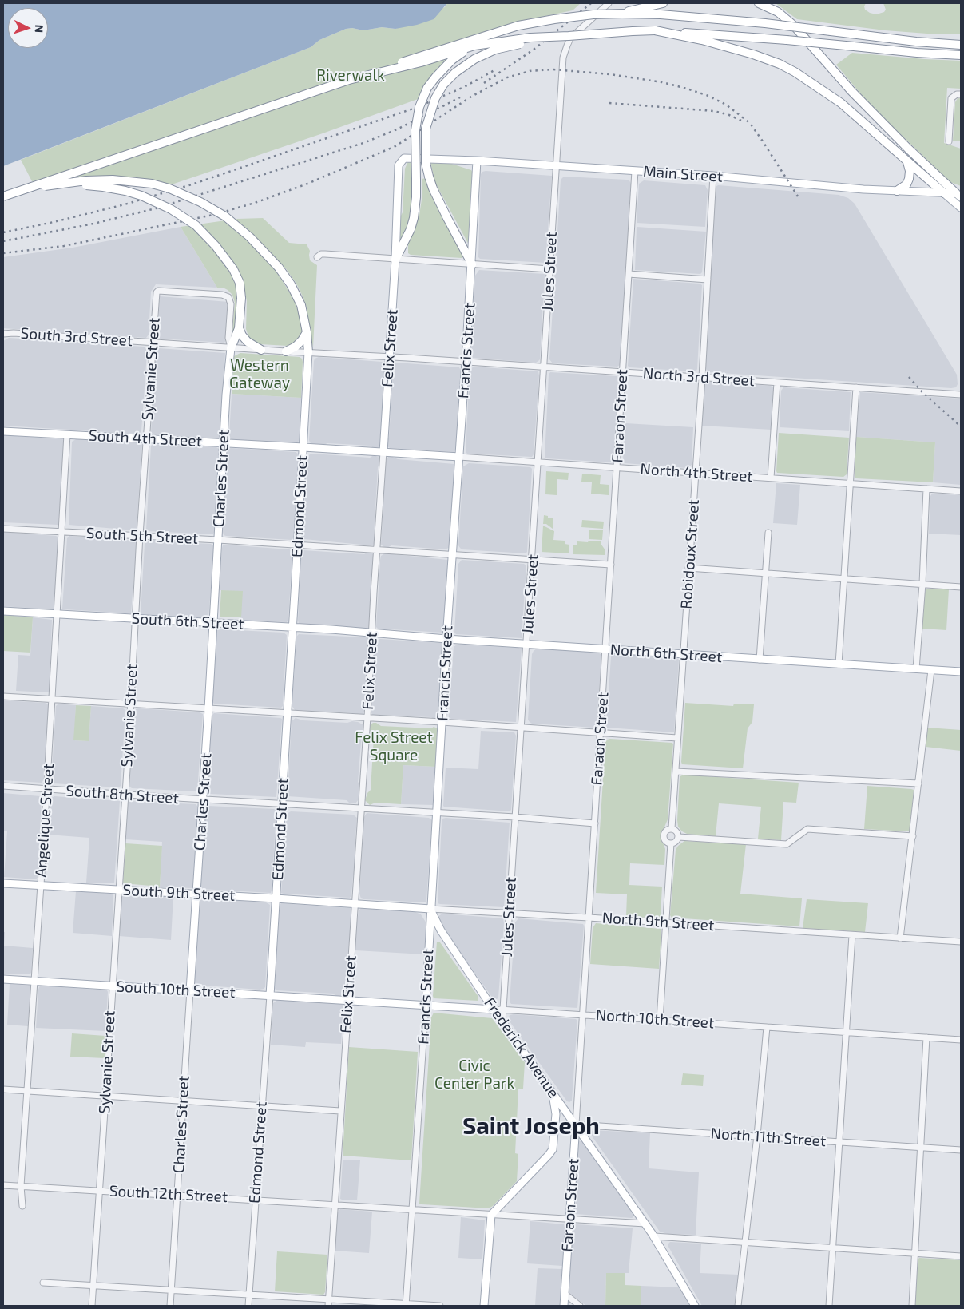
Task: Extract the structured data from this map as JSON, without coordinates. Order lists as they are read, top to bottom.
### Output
{
  "streets": {
    "main road": [
      "Main Street",
      "Felix Street",
      "Francis Street",
      "Faraon Street",
      "South 4th Street",
      "North 4th Street",
      "Charles Street",
      "Edmond Street",
      "South 6th Street",
      "North 6th Street",
      "South 9th Street",
      "North 9th Street",
      "South 10th Street",
      "North 10th Street",
      "Frederick Avenue"
    ],
    "street": [
      "Jules Street",
      "South 3rd Street",
      "Sylvanie Street",
      "North 3rd Street",
      "South 5th Street",
      "Robidoux Street",
      "South 8th Street",
      "Angelique Street",
      "North 11th Street",
      "South 12th Street"
    ]
  },
  "crossings": [
    ["Main Street", "Jules Street"],
    ["Main Street", "Felix Street"],
    ["Main Street", "Francis Street"],
    ["Main Street", "Faraon Street"],
    ["Main Street", "Robidoux Street"],
    ["Jules Street", "North 3rd Street"],
    ["Jules Street", "North 4th Street"],
    ["Jules Street", "South 5th Street"],
    ["Jules Street", "North 6th Street"],
    ["Jules Street", "South 8th Street"],
    ["Jules Street", "North 9th Street"],
    ["Jules Street", "North 10th Street"],
    ["Jules Street", "Frederick Avenue"],
    ["South 3rd Street", "Felix Street"],
    ["South 3rd Street", "Sylvanie Street"],
    ["South 3rd Street", "North 3rd Street"],
    ["South 3rd Street", "Charles Street"],
    ["South 3rd Street", "Edmond Street"],
    ["Felix Street", "North 3rd Street"],
    ["Felix Street", "South 4th Street"],
    ["Felix Street", "North 4th Street"],
    ["Felix Street", "South 5th Street"],
    ["Felix Street", "South 6th Street"],
    ["Felix Street", "North 6th Street"],
    ["Felix Street", "South 8th Street"],
    ["Felix Street", "South 9th Street"],
    ["Felix Street", "North 9th Street"],
    ["Felix Street", "South 10th Street"],
    ["Felix Street", "North 10th Street"],
    ["Felix Street", "South 12th Street"],
    ["Francis Street", "North 3rd Street"],
    ["Francis Street", "North 4th Street"],
    ["Francis Street", "South 5th Street"],
    ["Francis Street", "North 6th Street"],
    ["Francis Street", "South 8th Street"],
    ["Francis Street", "North 9th Street"],
    ["Francis Street", "North 10th Street"],
    ["Francis Street", "Frederick Avenue"],
    ["Francis Street", "South 12th Street"],
    ["Sylvanie Street", "South 4th Street"],
    ["Sylvanie Street", "Charles Street"],
    ["Sylvanie Street", "South 5th Street"],
    ["Sylvanie Street", "South 6th Street"],
    ["Sylvanie Street", "South 8th Street"],
    ["Sylvanie Street", "South 9th Street"],
    ["Sylvanie Street", "South 10th Street"],
    ["Sylvanie Street", "South 12th Street"],
    ["North 3rd Street", "Faraon Street"],
    ["North 3rd Street", "Robidoux Street"],
    ["Faraon Street", "North 4th Street"],
    ["Faraon Street", "South 5th Street"],
    ["Faraon Street", "North 6th Street"],
    ["Faraon Street", "South 8th Street"],
    ["Faraon Street", "North 9th Street"],
    ["Faraon Street", "North 10th Street"],
    ["Faraon Street", "Frederick Avenue"],
    ["Faraon Street", "North 11th Street"],
    ["Faraon Street", "South 12th Street"],
    ["South 4th Street", "North 4th Street"],
    ["South 4th Street", "Charles Street"],
    ["South 4th Street", "Edmond Street"],
    ["South 4th Street", "Angelique Street"],
    ["North 4th Street", "Robidoux Street"],
    ["Charles Street", "South 5th Street"],
    ["Charles Street", "South 6th Street"],
    ["Charles Street", "South 8th Street"],
    ["Charles Street", "South 9th Street"],
    ["Charles Street", "South 10th Street"],
    ["Charles Street", "South 12th Street"],
    ["Edmond Street", "South 5th Street"],
    ["Edmond Street", "South 6th Street"],
    ["Edmond Street", "South 8th Street"],
    ["Edmond Street", "South 9th Street"],
    ["Edmond Street", "South 10th Street"],
    ["Edmond Street", "South 12th Street"],
    ["South 5th Street", "Angelique Street"],
    ["Robidoux Street", "North 6th Street"],
    ["South 6th Street", "North 6th Street"],
    ["South 6th Street", "Angelique Street"],
    ["South 8th Street", "Angelique Street"],
    ["Angelique Street", "South 9th Street"],
    ["Angelique Street", "South 10th Street"],
    ["Angelique Street", "South 12th Street"],
    ["South 9th Street", "North 9th Street"],
    ["North 9th Street", "Frederick Avenue"],
    ["South 10th Street", "North 10th Street"],
    ["North 10th Street", "Frederick Avenue"],
    ["Frederick Avenue", "North 11th Street"],
    ["Frederick Avenue", "South 12th Street"]
  ],
  "districts": ["Saint Joseph"],
  "parks": [
    "Riverwalk",
    "Western Gateway",
    "Felix Street Square",
    "Civic Center Park"
  ],
  "north": "right"
}
